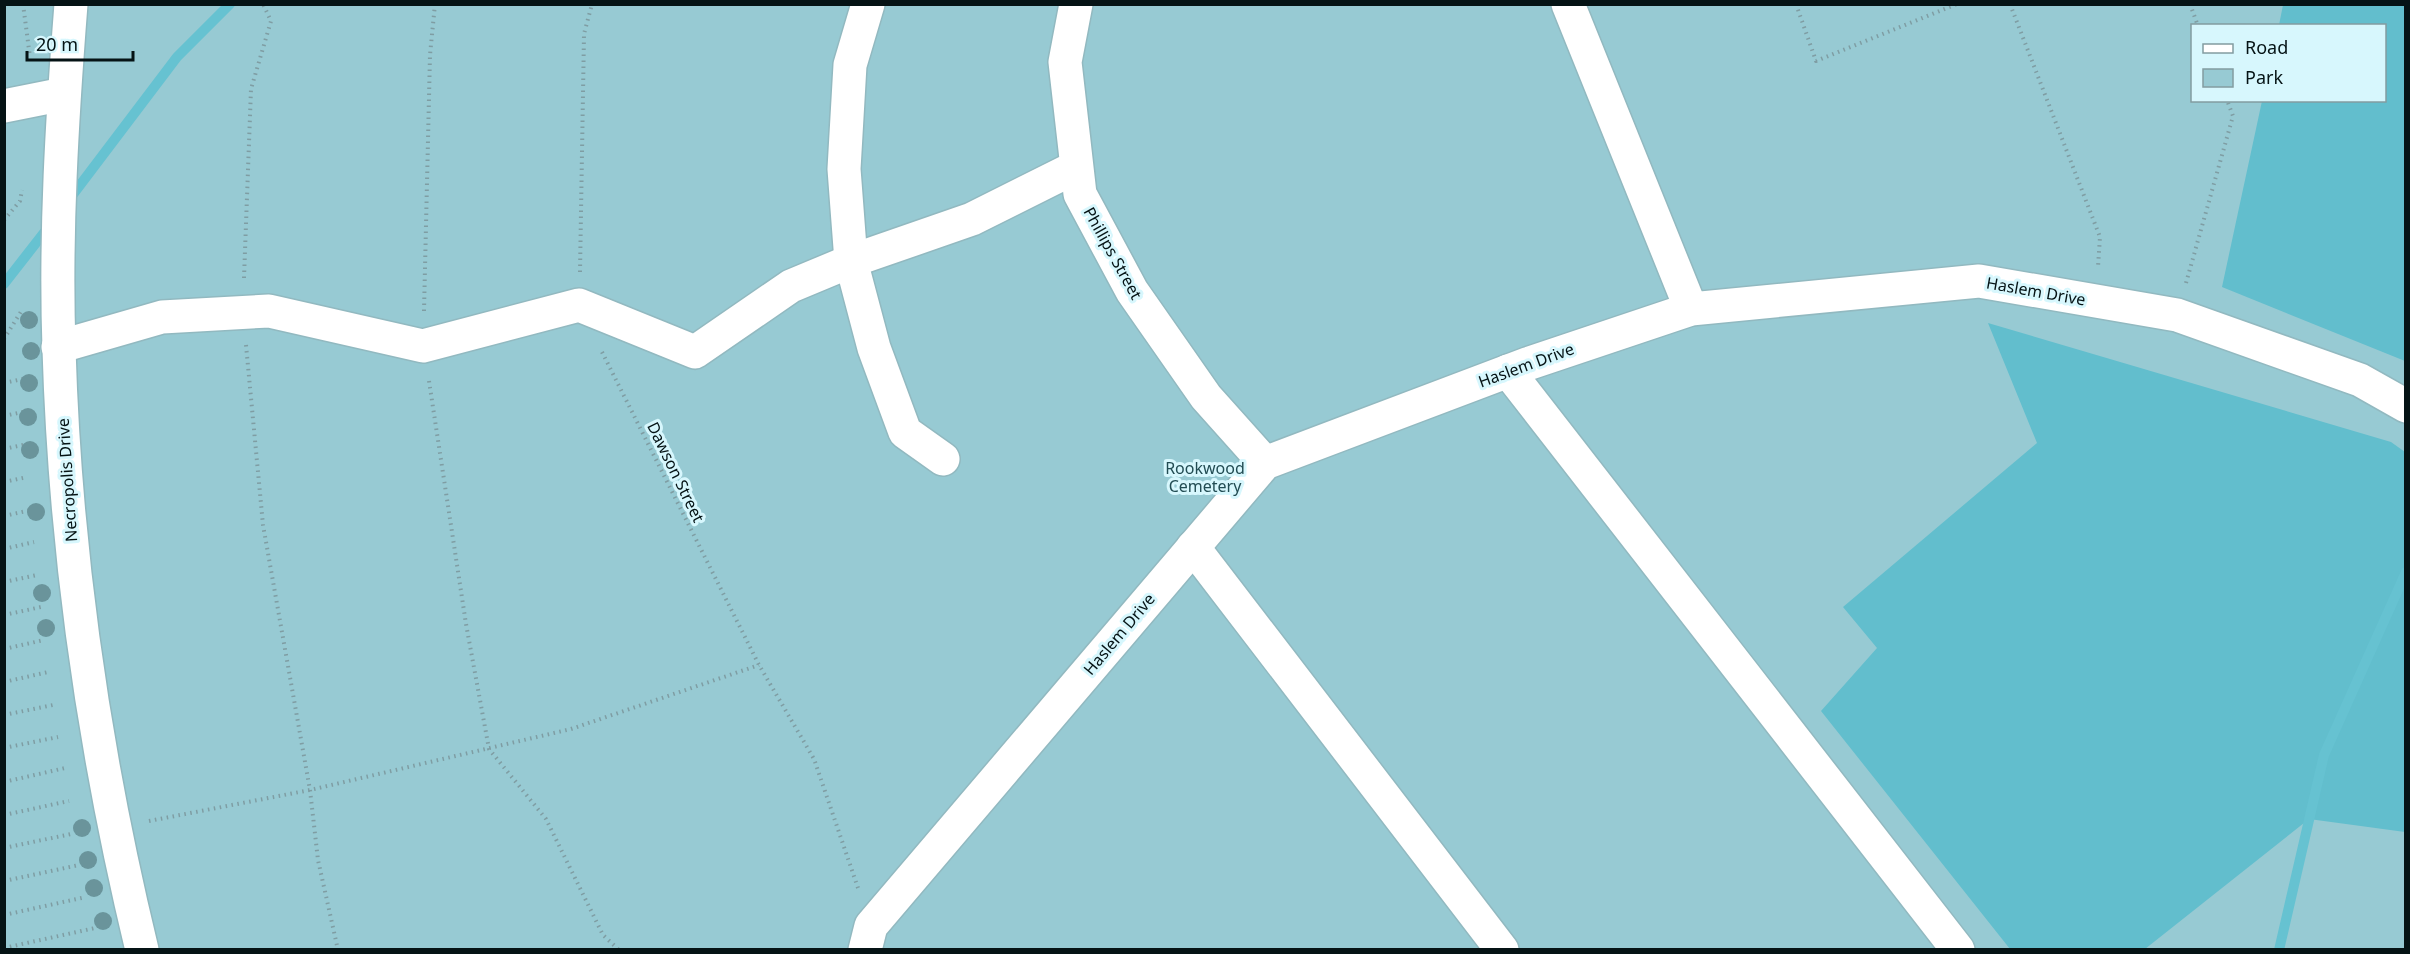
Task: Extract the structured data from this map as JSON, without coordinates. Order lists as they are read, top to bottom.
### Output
{
  "streets": {
    "street": ["Phillips Street", "Haslem Drive", "Necropolis Drive"],
    "path": ["Dawson Street"]
  },
  "crossings": [
    ["Phillips Street", "Haslem Drive"],
    ["Haslem Drive", "Dawson Street"]
  ],
  "parks": ["Rookwood Cemetery"],
  "legend": ["Road", "Park"],
  "scale_bar": "20 m"
}
